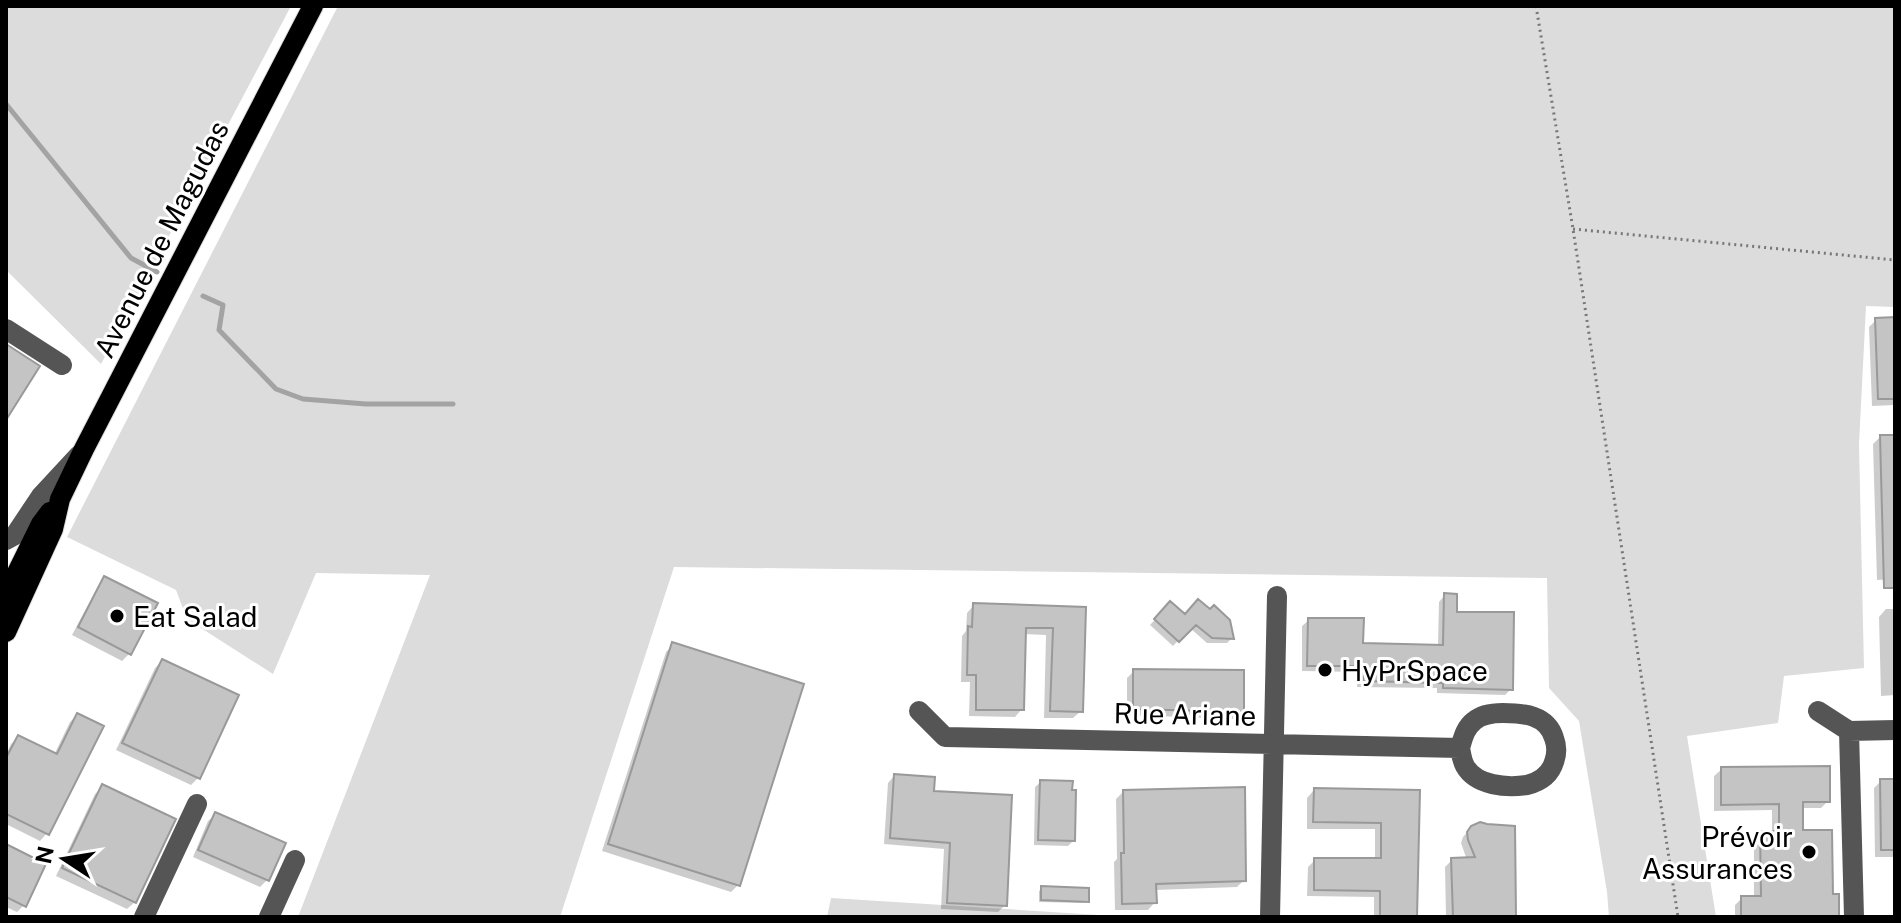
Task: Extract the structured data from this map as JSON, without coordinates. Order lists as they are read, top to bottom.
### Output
{
  "streets": {
    "main road": ["Avenue de Magudas"],
    "street": ["Rue Ariane"]
  },
  "places": ["Eat Salad", "HyPrSpace", "Prévoir Assurances"],
  "north": "left"
}
